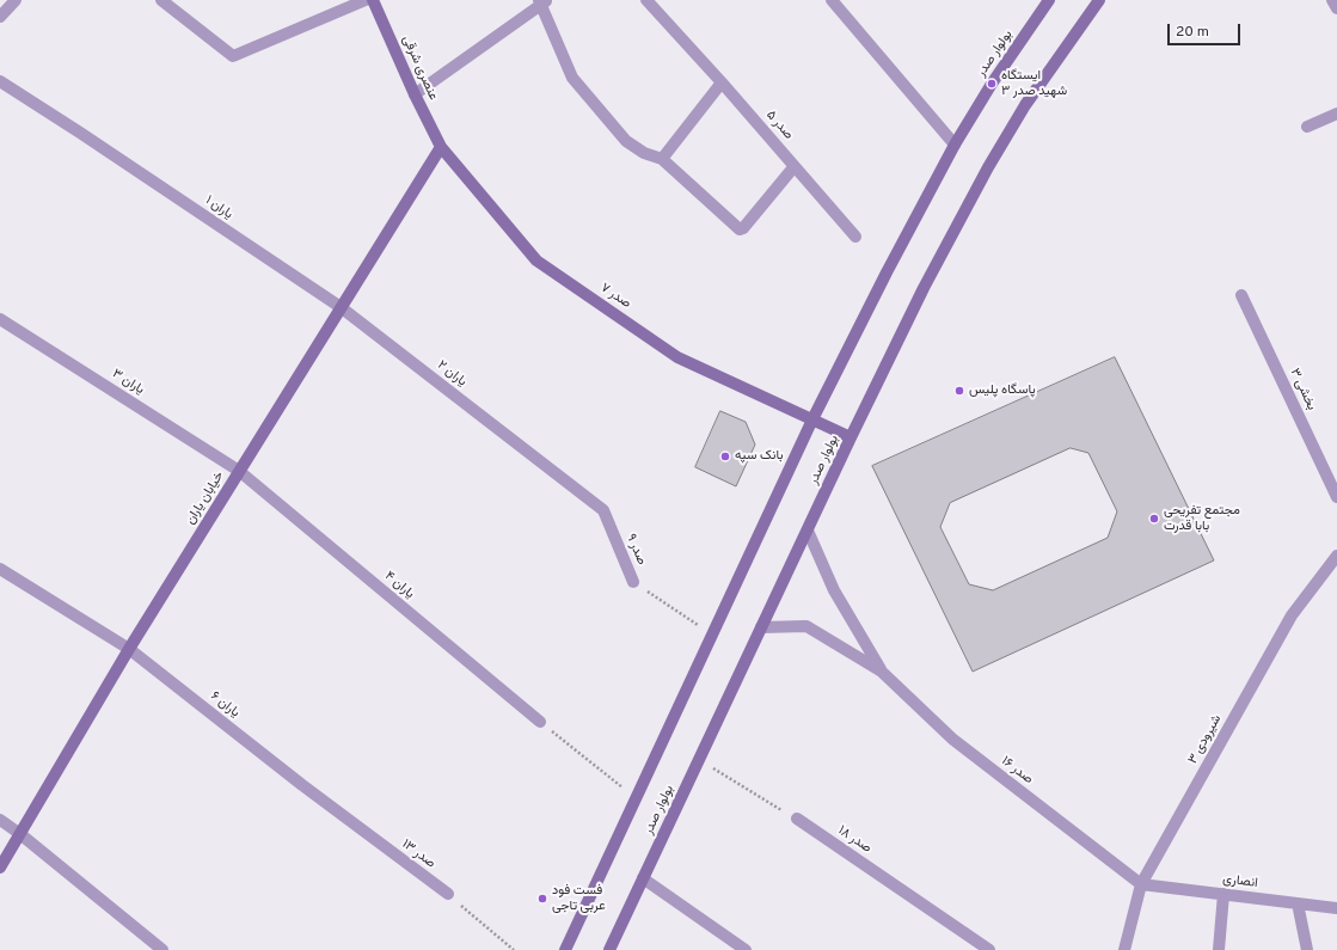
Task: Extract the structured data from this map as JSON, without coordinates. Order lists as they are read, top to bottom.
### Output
{
  "streets": {
    "main road": [
      "بولوار صدر",
      "عنصری شرقی",
      "صدر ۷",
      "خیابان یاران"
    ],
    "street": [
      "صدر ۵",
      "یاران ۱",
      "یاران ۲",
      "یاران ۳",
      "بخشی ۳",
      "صدر ۹",
      "یاران ۴",
      "یاران ۶",
      "شیرودی ۳",
      "صدر ۱۶",
      "صدر ۱۸",
      "صدر ۱۳",
      "انصاری"
    ]
  },
  "crossings": [
    ["بولوار صدر", "صدر ۷"],
    ["بولوار صدر", "صدر ۹"],
    ["بولوار صدر", "صدر ۱۶"],
    ["عنصری شرقی", "صدر ۷"],
    ["عنصری شرقی", "خیابان یاران"],
    ["یاران ۱", "یاران ۲"],
    ["یاران ۱", "خیابان یاران"],
    ["صدر ۷", "خیابان یاران"],
    ["یاران ۲", "خیابان یاران"],
    ["یاران ۲", "صدر ۹"],
    ["یاران ۳", "خیابان یاران"],
    ["یاران ۳", "یاران ۴"],
    ["خیابان یاران", "یاران ۴"],
    ["خیابان یاران", "یاران ۶"],
    ["یاران ۶", "صدر ۱۳"],
    ["شیرودی ۳", "صدر ۱۶"],
    ["شیرودی ۳", "انصاری"],
    ["صدر ۱۶", "انصاری"]
  ],
  "places": [
    "ایستگاه شهید صدر ۳",
    "پاسگاه پلیس",
    "بانک سپه",
    "مجتمع تفریحی بابا قدرت",
    "فست فود عربی تاجی"
  ],
  "scale_bar": "20 m"
}
